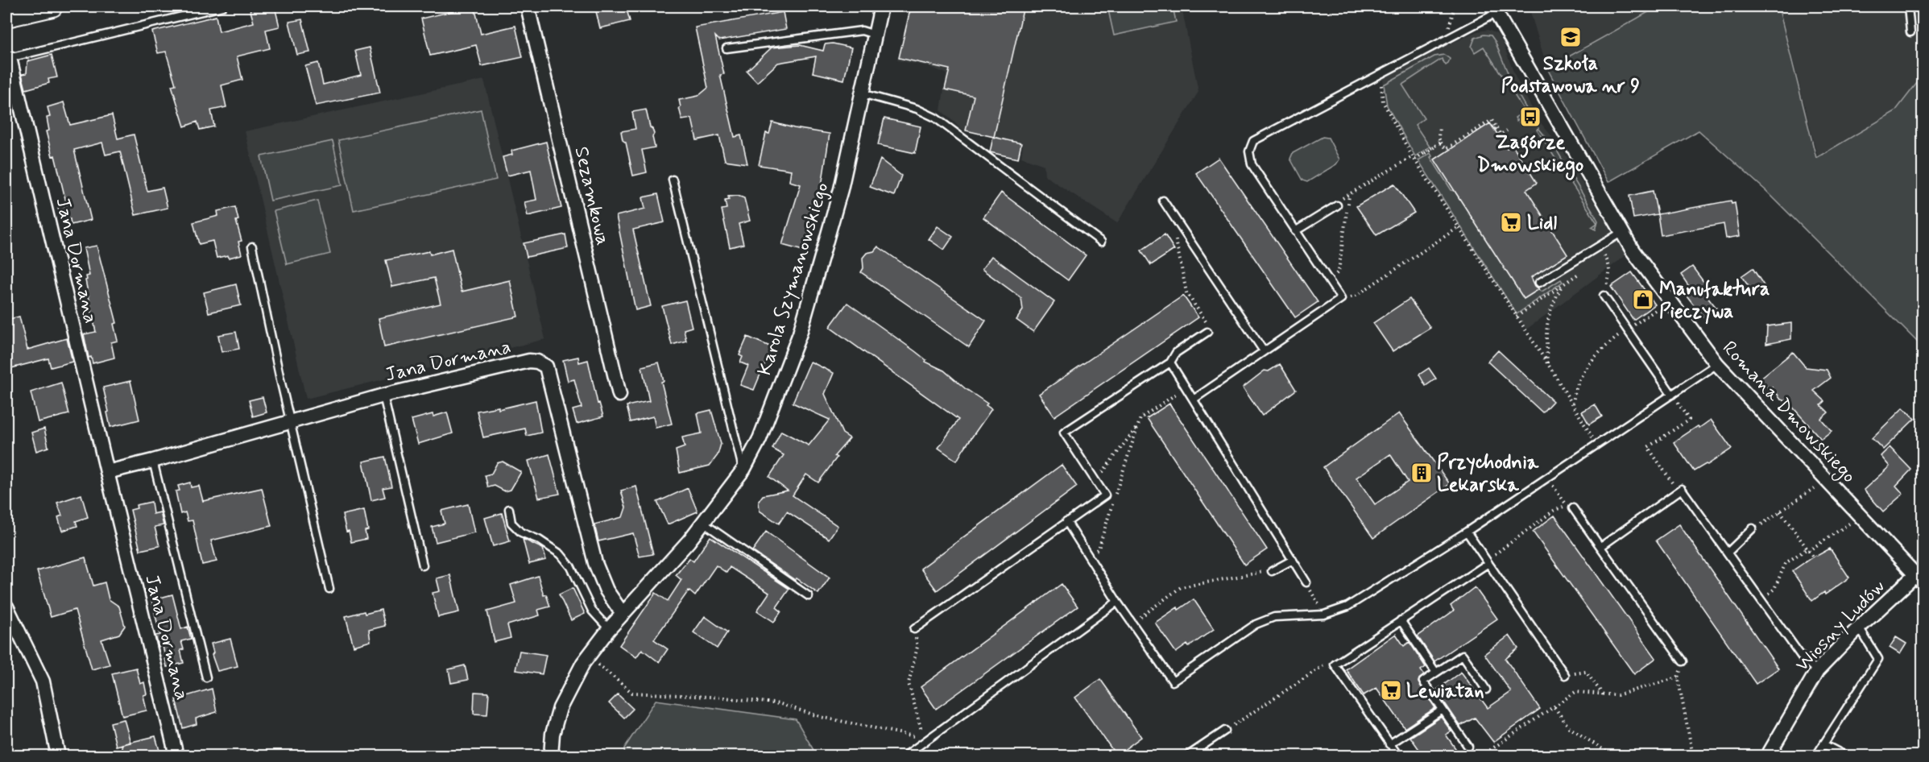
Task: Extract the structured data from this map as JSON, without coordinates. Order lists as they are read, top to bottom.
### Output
{
  "streets": {
    "street": [
      "Sezamkowa",
      "Jana Dormana",
      "Karola Szymanowskiego",
      "Romana Dmowskiego",
      "Wiosny Ludów"
    ]
  },
  "crossings": [
    ["Jana Dormana", "Karola Szymanowskiego"],
    ["Romana Dmowskiego", "Wiosny Ludów"]
  ],
  "places": {
    "school or university": ["Szkoła Podstawowa nr 9"],
    "bus stop": ["Zagórze Dmowskiego"],
    "supermarket": ["Lidl", "Lewiatan"],
    "shop": ["Manufaktura Pieczywa"],
    "building": ["Przychodnia Lekarska"]
  }
}
